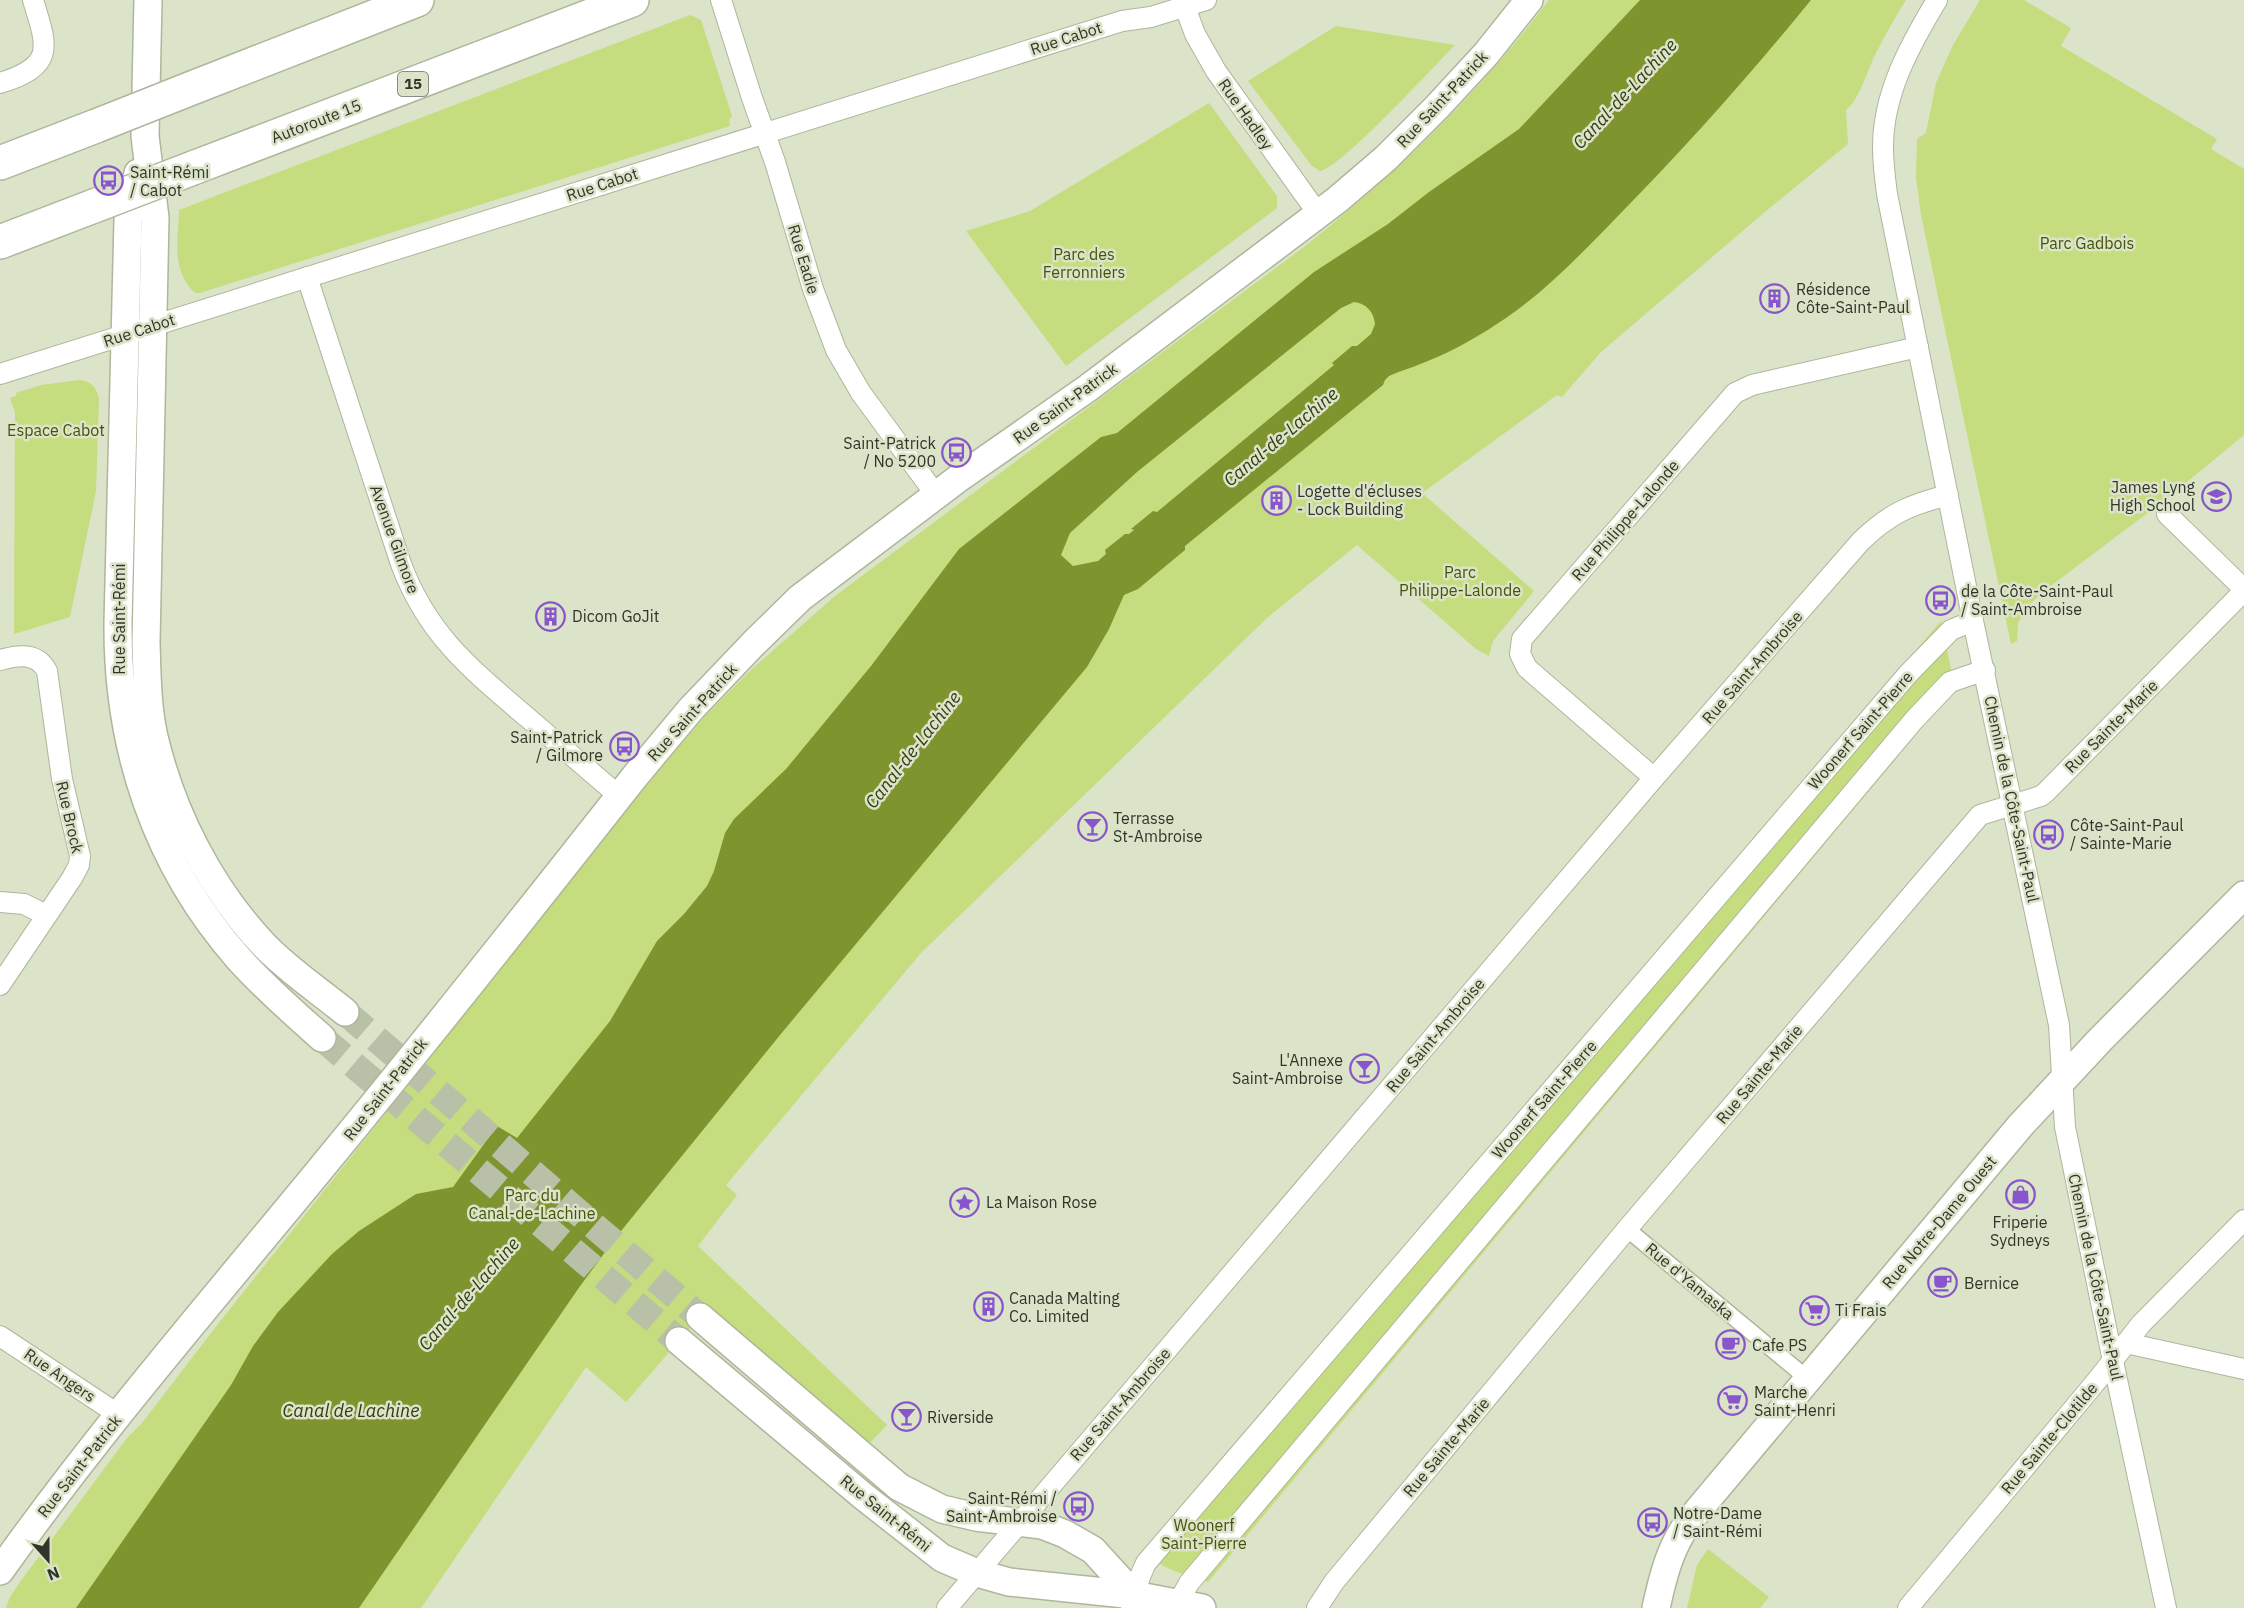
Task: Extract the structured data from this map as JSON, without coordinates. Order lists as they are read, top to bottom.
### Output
{
  "streets": {
    "highway": ["15", "Autoroute 15"],
    "main road": ["Rue Saint-Patrick", "Rue Saint-Rémi", "Rue Notre-Dame Ouest"],
    "street": [
      "Rue Cabot",
      "Rue Hadley",
      "Rue Eadie",
      "Rue Philippe-Lalonde",
      "Avenue Gilmore",
      "Rue Saint-Ambroise",
      "Rue Sainte-Marie",
      "Woonerf Saint-Pierre",
      "Chemin de la Côte-Saint-Paul",
      "Rue Brock",
      "Rue d'Yamaska",
      "Rue Angers",
      "Rue Sainte-Clotilde"
    ]
  },
  "crossings": [
    ["Rue Cabot", "Rue Hadley"],
    ["Rue Cabot", "Rue Eadie"],
    ["Rue Cabot", "Avenue Gilmore"],
    ["Rue Cabot", "Rue Saint-Rémi"],
    ["Rue Saint-Patrick", "Rue Hadley"],
    ["Rue Saint-Patrick", "Rue Eadie"],
    ["Rue Saint-Patrick", "Avenue Gilmore"],
    ["Rue Saint-Patrick", "Rue Angers"],
    ["Rue Philippe-Lalonde", "Rue Saint-Ambroise"],
    ["Rue Philippe-Lalonde", "Chemin de la Côte-Saint-Paul"],
    ["Rue Saint-Rémi", "Rue Saint-Ambroise"],
    ["Rue Saint-Rémi", "Woonerf Saint-Pierre"],
    ["Rue Saint-Ambroise", "Chemin de la Côte-Saint-Paul"],
    ["Rue Sainte-Marie", "Chemin de la Côte-Saint-Paul"],
    ["Rue Sainte-Marie", "Rue d'Yamaska"],
    ["Woonerf Saint-Pierre", "Chemin de la Côte-Saint-Paul"],
    ["Chemin de la Côte-Saint-Paul", "Rue Notre-Dame Ouest"],
    ["Chemin de la Côte-Saint-Paul", "Rue Sainte-Clotilde"],
    ["Rue Notre-Dame Ouest", "Rue d'Yamaska"]
  ],
  "water": ["Canal-de-Lachine", "Canal de Lachine"],
  "parks": [
    "Parc Gadbois",
    "Parc des Ferronniers",
    "Espace Cabot",
    "Parc Philippe-Lalonde",
    "Parc du Canal-de-Lachine",
    "Woonerf Saint-Pierre"
  ],
  "places": {
    "bus stop": [
      "Saint-Rémi / Cabot",
      "Saint-Patrick / No 5200",
      "de la Côte-Saint-Paul / Saint-Ambroise",
      "Saint-Patrick / Gilmore",
      "Côte-Saint-Paul / Sainte-Marie",
      "Saint-Rémi / Saint-Ambroise",
      "Notre-Dame / Saint-Rémi"
    ],
    "building": [
      "Résidence Côte-Saint-Paul",
      "Logette d'écluses - Lock Building",
      "Dicom GoJit",
      "Canada Malting Co. Limited"
    ],
    "school or university": ["James Lyng High School"],
    "bar": ["Terrasse St-Ambroise", "L'Annexe Saint-Ambroise", "Riverside"],
    "shop": ["Friperie Sydneys"],
    "place": ["La Maison Rose"],
    "cafe": ["Bernice", "Cafe PS"],
    "supermarket": ["Ti Frais", "Marche Saint-Henri"]
  },
  "north": "bottom"
}
